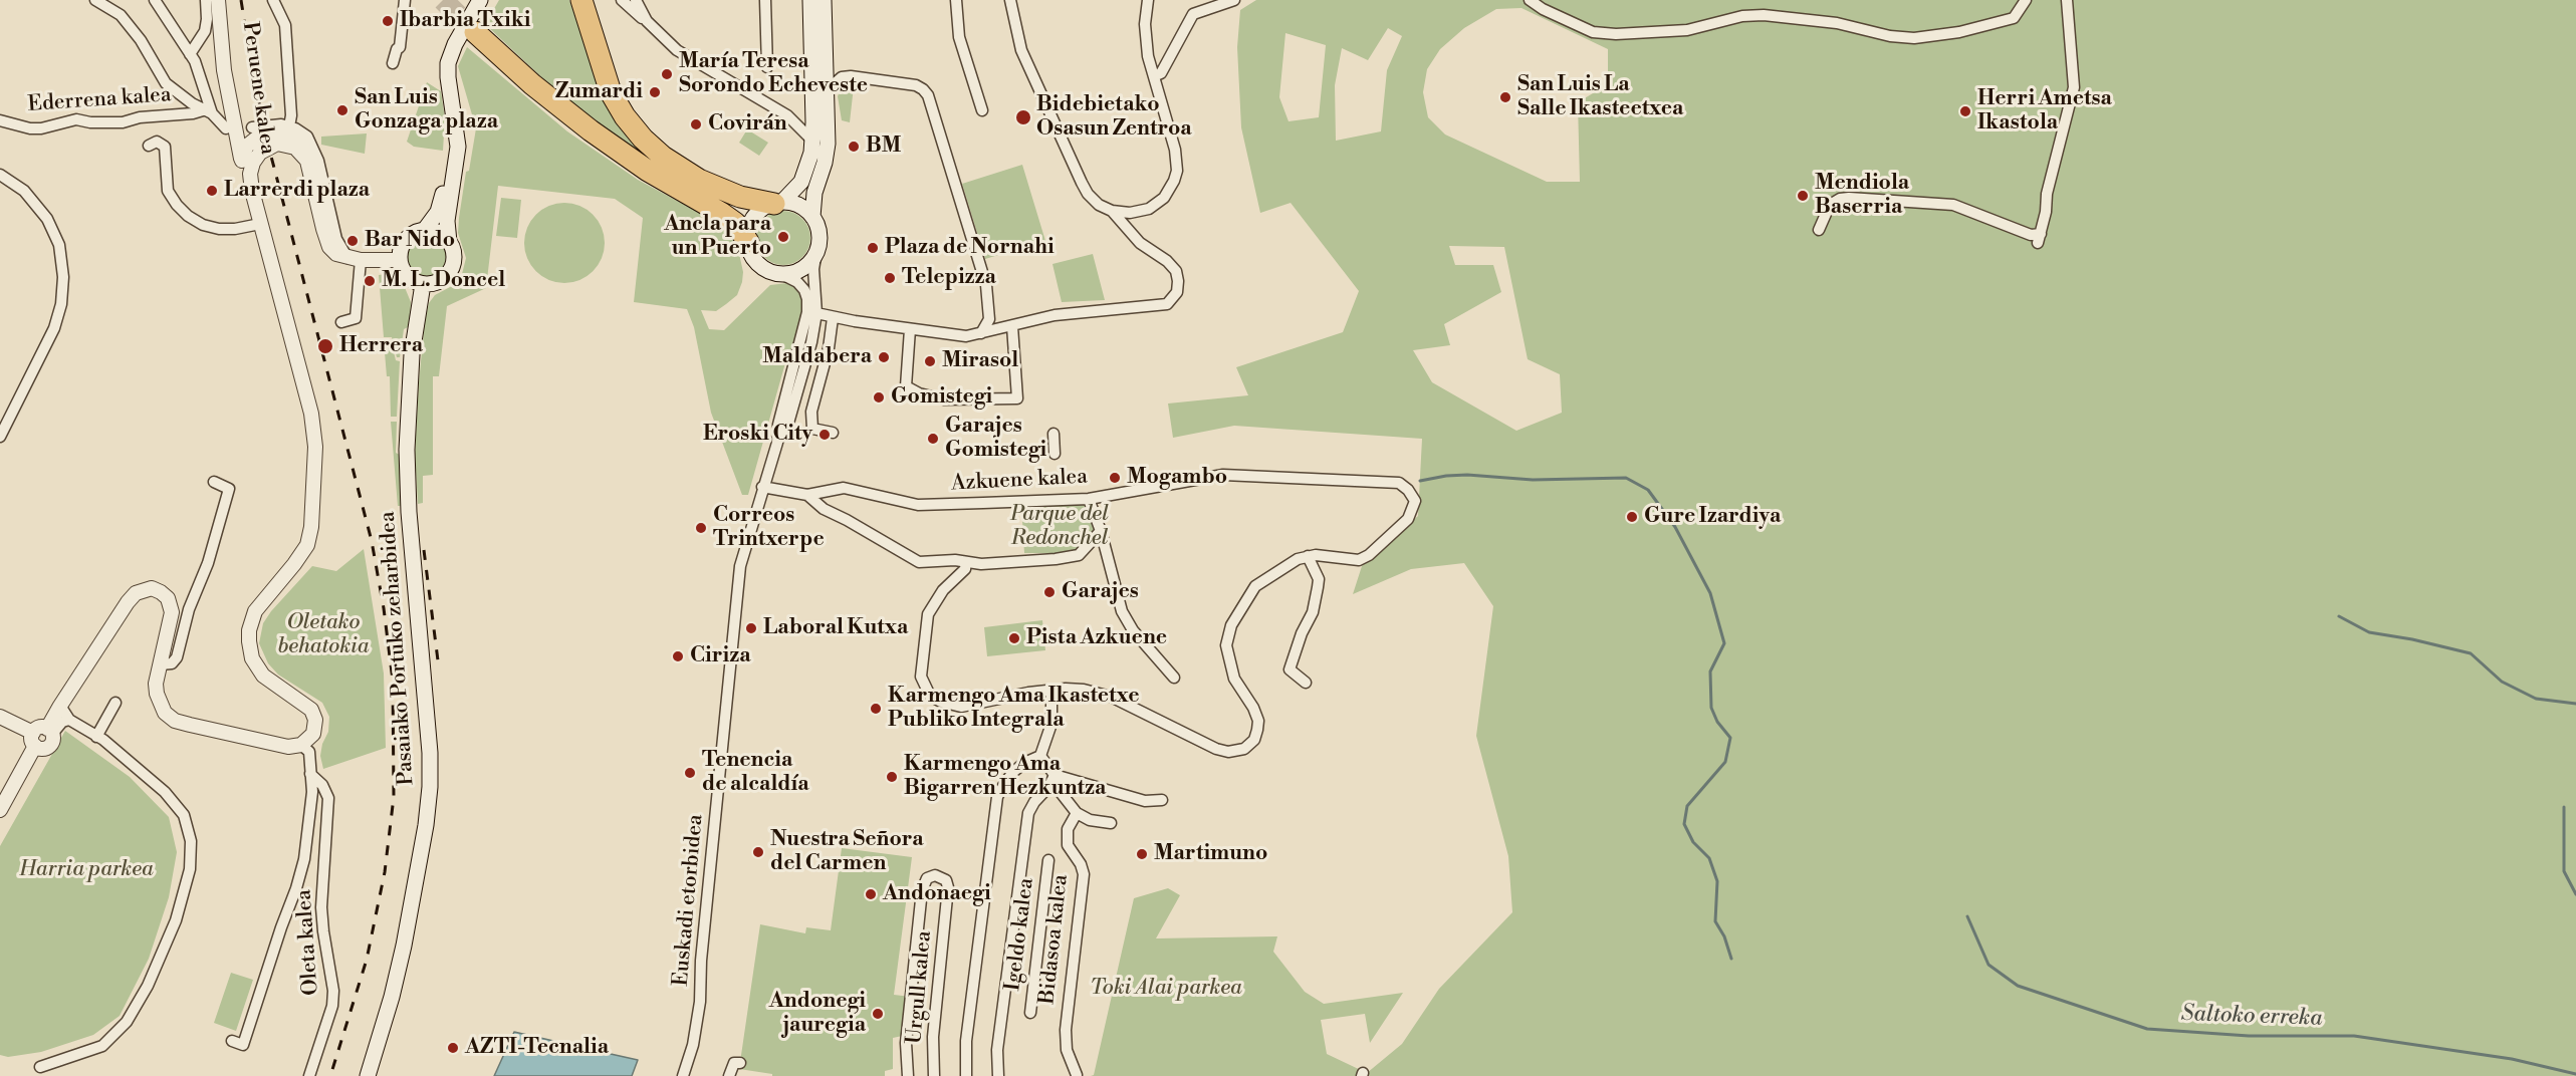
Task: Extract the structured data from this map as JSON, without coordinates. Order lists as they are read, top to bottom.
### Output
{
  "streets": {
    "main road": ["Pasaiako Portuko zeharbidea"],
    "street": [
      "Peruene kalea",
      "Ederrena kalea",
      "Azkuene kalea",
      "Euskadi etorbidea",
      "Igeldo kalea",
      "Bidasoa kalea",
      "Oleta kalea",
      "Urgull kalea"
    ]
  },
  "water": ["Saltoko erreka"],
  "parks": [
    "Parque del Redonchel",
    "Oletako behatokia",
    "Harria parkea",
    "Toki Alai parkea"
  ],
  "places": [
    "Ibarbia Txiki",
    "María Teresa Sorondo Echeveste",
    "Zumardi",
    "San Luis La Salle Ikasteetxea",
    "San Luis Gonzaga plaza",
    "Herri Ametsa Ikastola",
    "Bidebietako Osasun Zentroa",
    "Covirán",
    "BM",
    "Larrerdi plaza",
    "Mendiola Baserria",
    "Ancla para un Puerto",
    "Bar Nido",
    "Plaza de Nornahi",
    "Telepizza",
    "M. L. Doncel",
    "Herrera",
    "Maldabera",
    "Mirasol",
    "Gomistegi",
    "Eroski City",
    "Garajes Gomistegi",
    "Mogambo",
    "Gure Izardiya",
    "Correos Trintxerpe",
    "Garajes",
    "Laboral Kutxa",
    "Pista Azkuene",
    "Ciriza",
    "Karmengo Ama Ikastetxe Publiko Integrala",
    "Tenencia de alcaldía",
    "Karmengo Ama Bigarren Hezkuntza",
    "Nuestra Señora del Carmen",
    "Martimuno",
    "Andonaegi",
    "Andonegi jauregia",
    "AZTI-Tecnalia"
  ]
}
